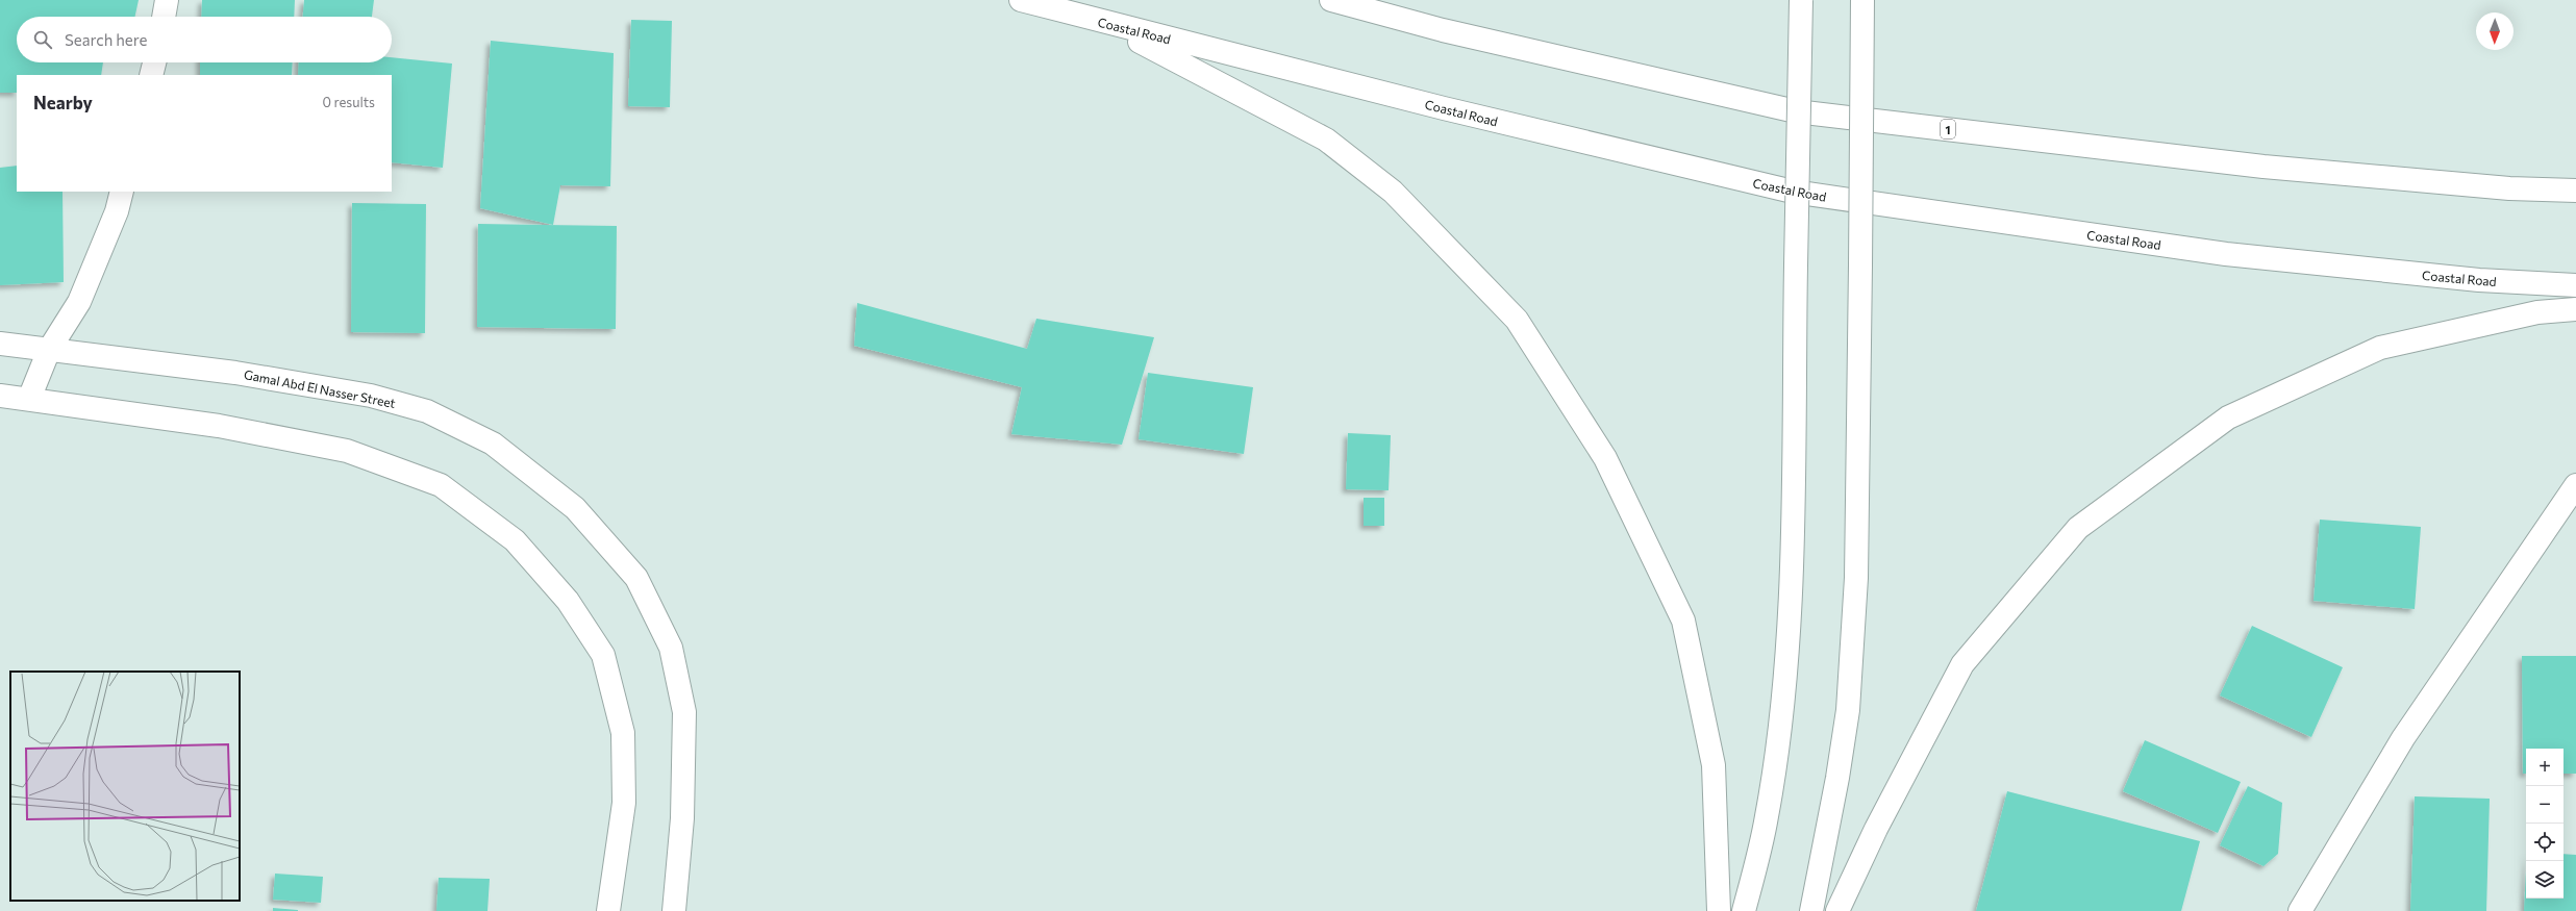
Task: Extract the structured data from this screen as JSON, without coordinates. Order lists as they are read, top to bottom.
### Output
{
  "streets": {
    "main road": ["Coastal Road", "1", "Gamal Abd El Nasser Street"]
  },
  "north": "bottom",
  "page": {
    "search": "Search here",
    "heading": ["Nearby", "0 results"],
    "map_buttons": ["+", "−"]
  }
}
